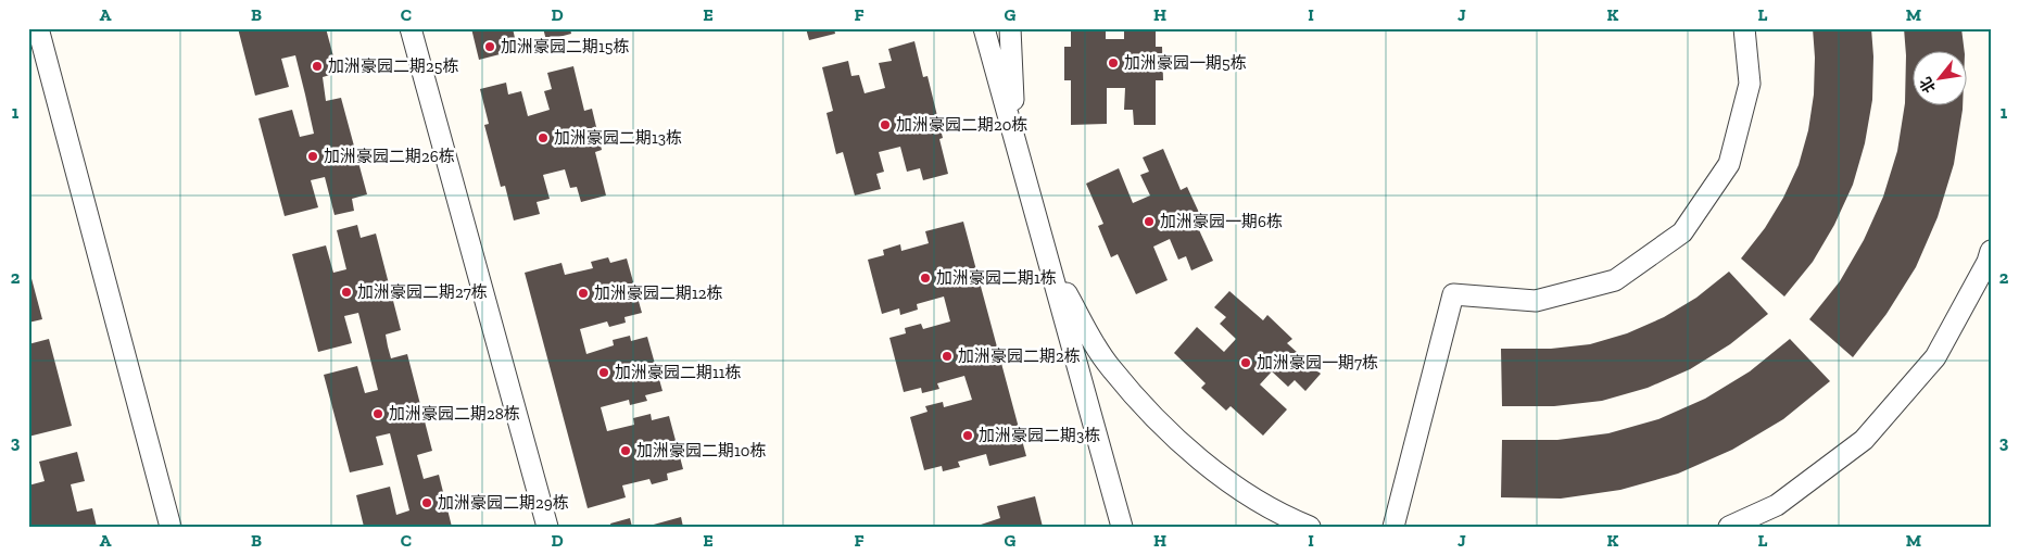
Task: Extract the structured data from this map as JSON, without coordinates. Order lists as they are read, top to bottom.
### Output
{
  "places": [
    "加洲豪园二期15栋",
    "加洲豪园一期5栋",
    "加洲豪园二期25栋",
    "加洲豪园二期20栋",
    "加洲豪园二期13栋",
    "加洲豪园二期26栋",
    "加洲豪园一期6栋",
    "加洲豪园二期1栋",
    "加洲豪园二期27栋",
    "加洲豪园二期12栋",
    "加洲豪园二期2栋",
    "加洲豪园一期7栋",
    "加洲豪园二期11栋",
    "加洲豪园二期28栋",
    "加洲豪园二期3栋",
    "加洲豪园二期10栋",
    "加洲豪园二期29栋"
  ],
  "north": "bottom left",
  "grid": {
    "columns": [
      "A",
      "B",
      "C",
      "D",
      "E",
      "F",
      "G",
      "H",
      "I",
      "J",
      "K",
      "L",
      "M"
    ],
    "rows": ["1", "2", "3"]
  }
}
